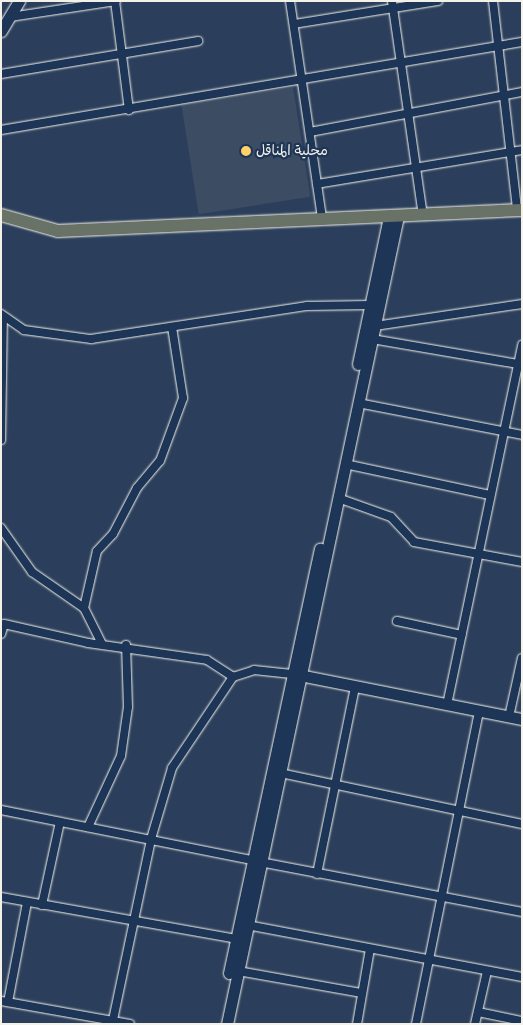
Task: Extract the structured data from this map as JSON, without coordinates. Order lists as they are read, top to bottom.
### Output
{
  "places": ["محلية المناقل"]
}
